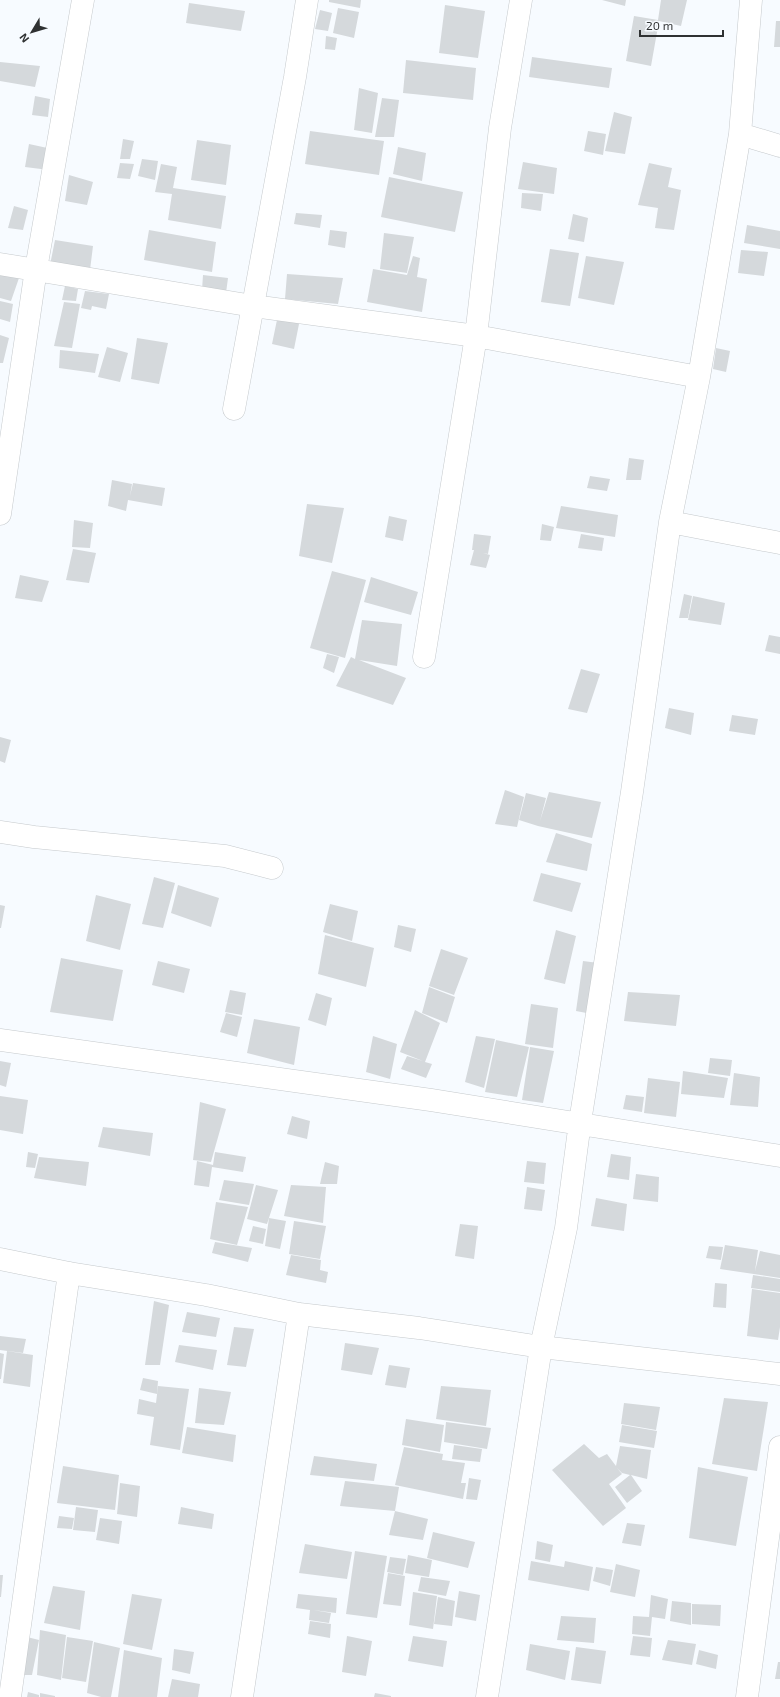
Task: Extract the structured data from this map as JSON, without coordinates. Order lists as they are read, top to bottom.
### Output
{
  "scale_bar": "20 m",
  "north": "bottom left"
}
